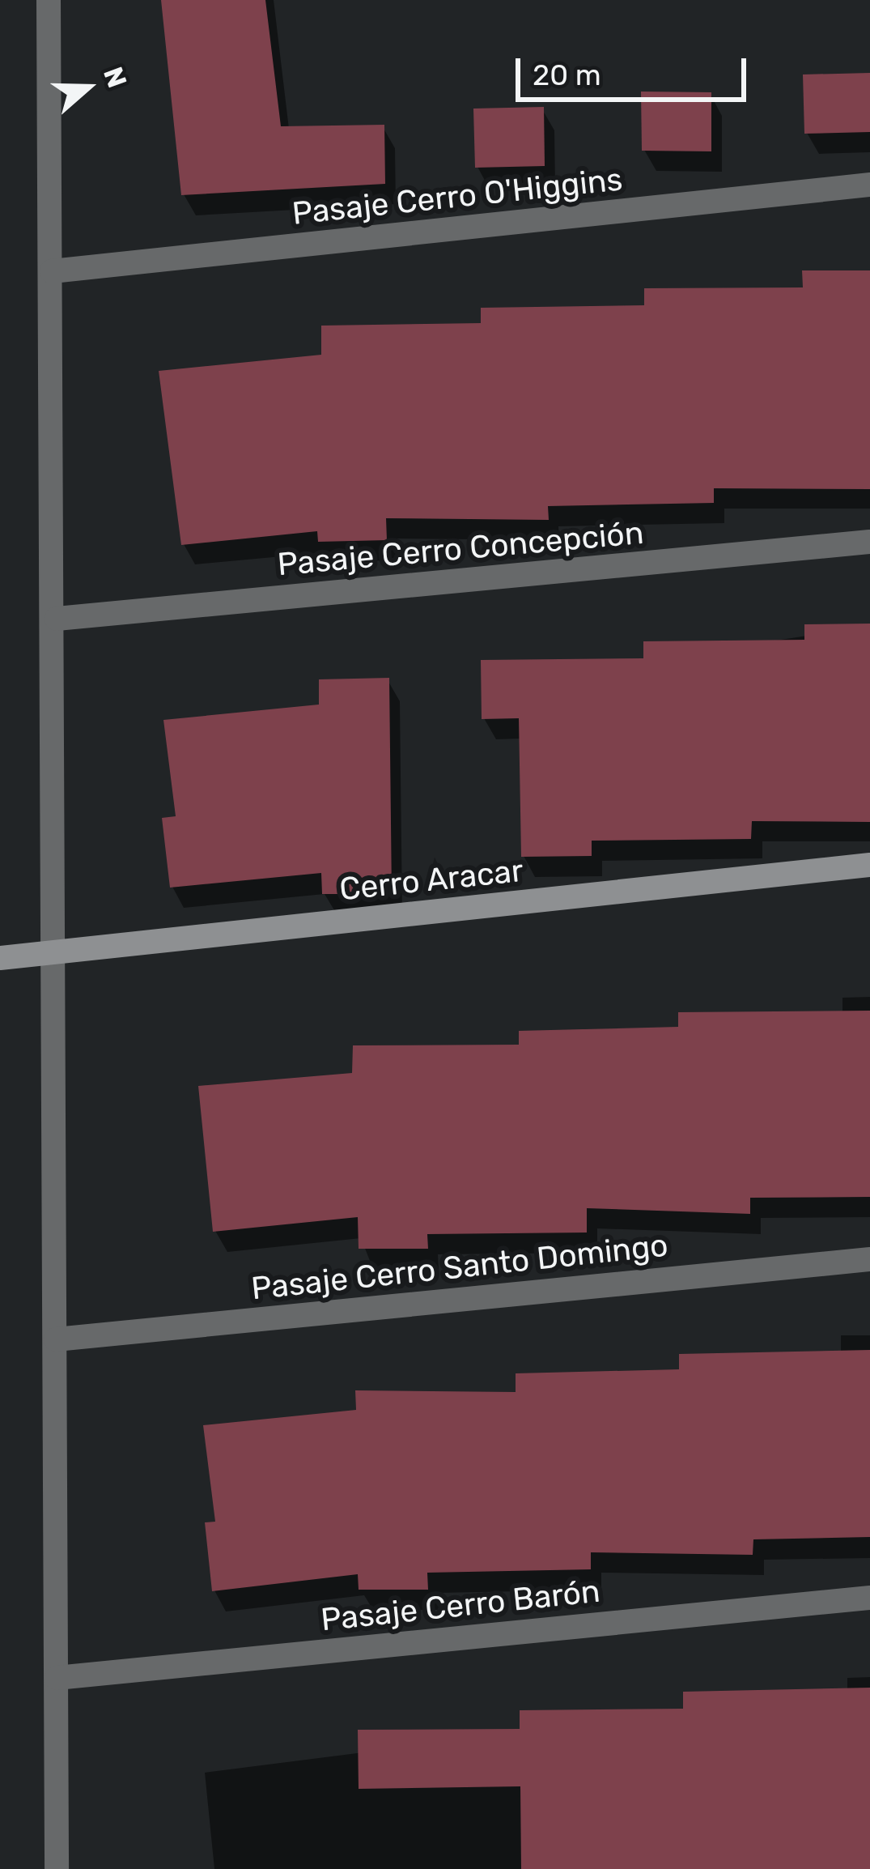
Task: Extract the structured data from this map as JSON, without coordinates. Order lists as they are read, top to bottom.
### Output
{
  "streets": {
    "street": [
      "Pasaje Cerro O'Higgins",
      "Pasaje Cerro Concepción",
      "Cerro Aracar",
      "Pasaje Cerro Santo Domingo",
      "Pasaje Cerro Barón"
    ]
  },
  "scale_bar": "20 m",
  "north": "right"
}
